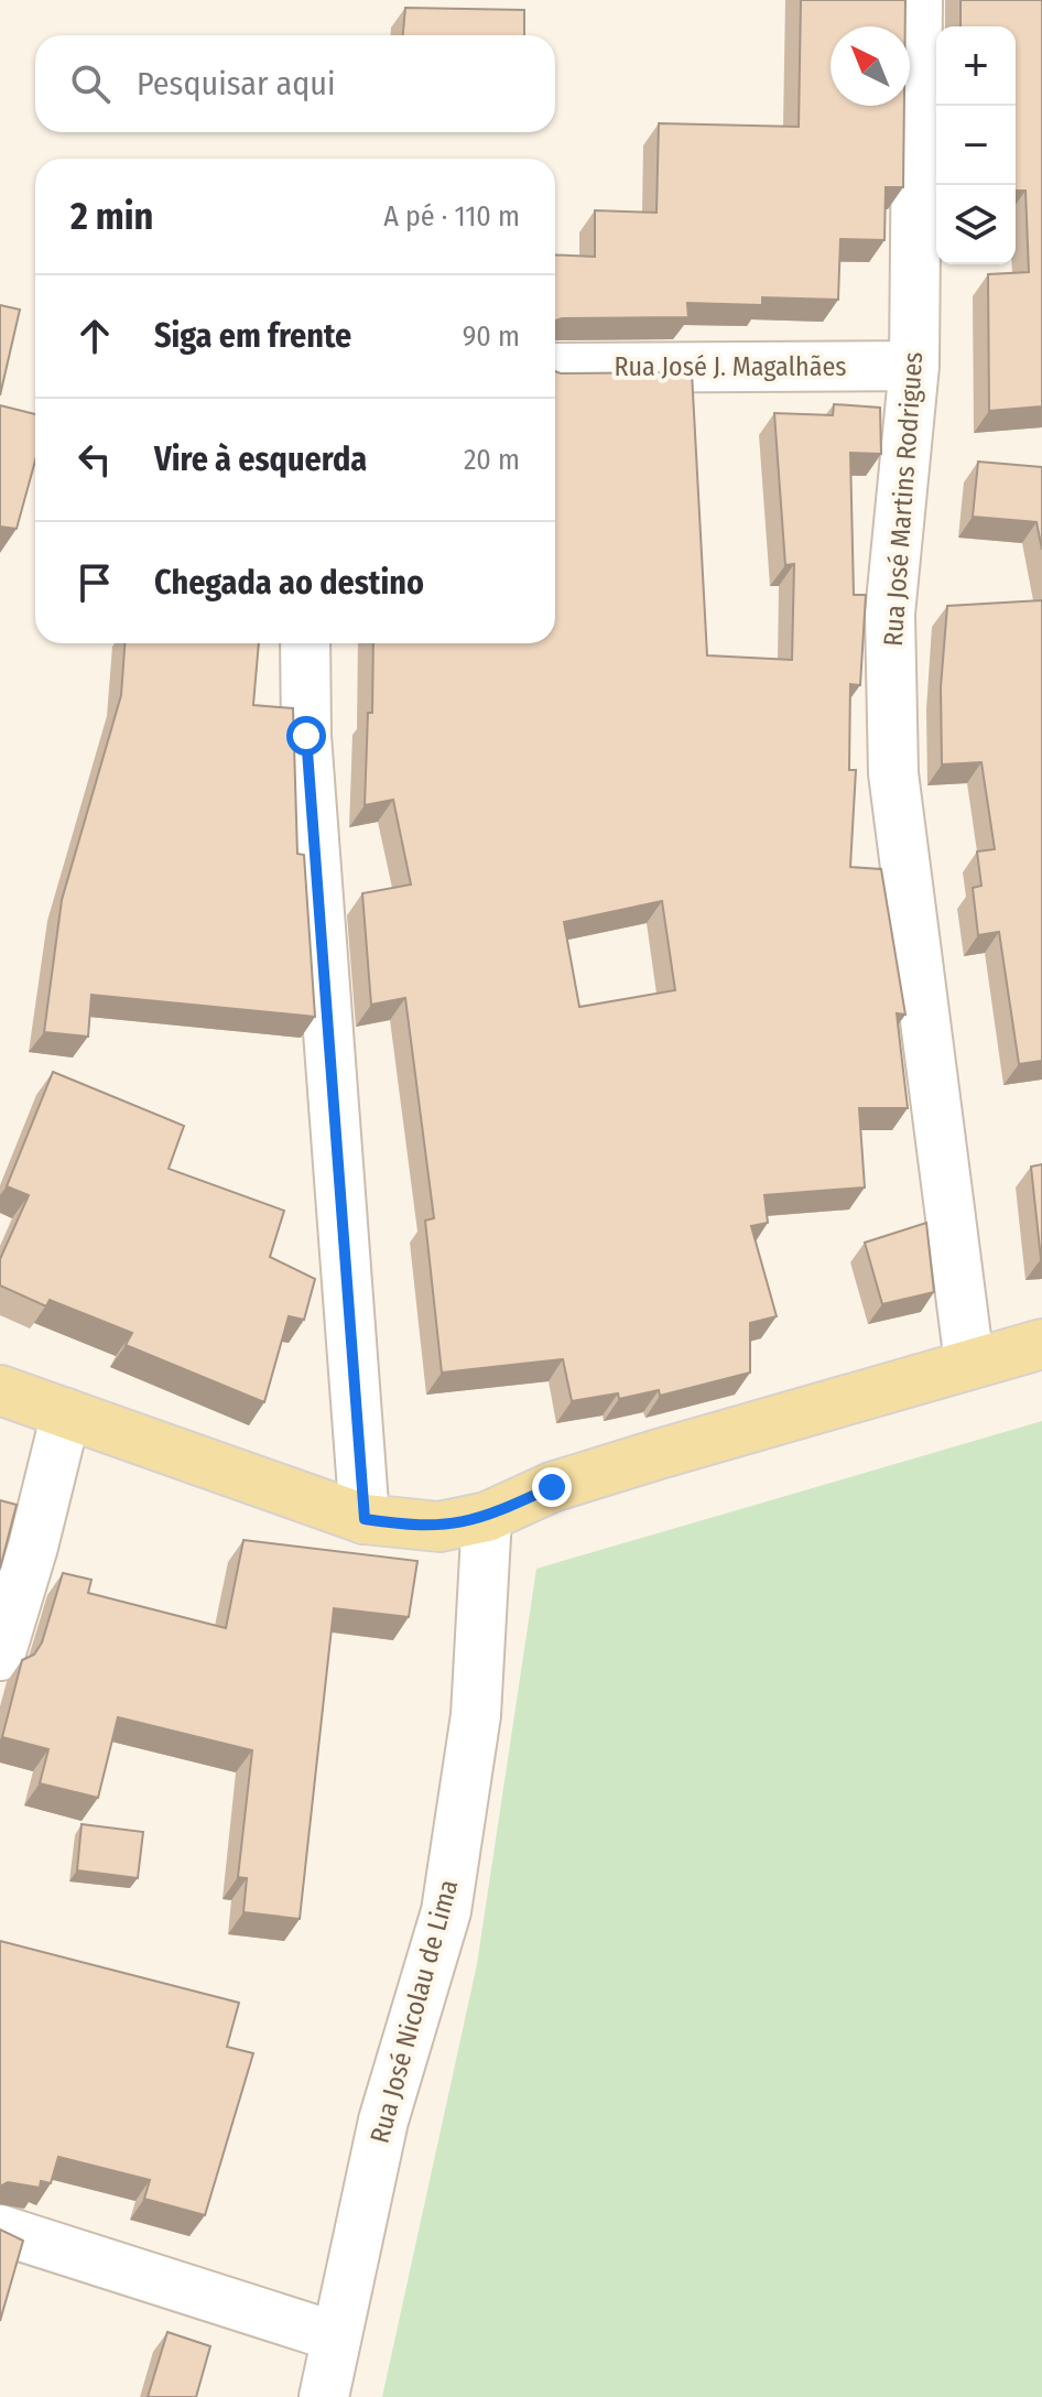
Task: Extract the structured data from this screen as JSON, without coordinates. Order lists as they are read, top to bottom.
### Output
{
  "streets": {
    "street": ["Rua José J. Magalhães", "Rua José Martins Rodrigues", "Rua José Nicolau de Lima"]
  },
  "crossings": [
    ["Rua José J. Magalhães", "Rua José Martins Rodrigues"]
  ],
  "north": "top left",
  "page": {
    "map_buttons": ["+", "−"],
    "search": "Pesquisar aqui",
    "heading": ["2 min", "A pé · 110 m"],
    "list": [
      ["Siga em frente", "90 m"],
      ["Vire à esquerda", "20 m"],
      "Chegada ao destino"
    ]
  }
}
